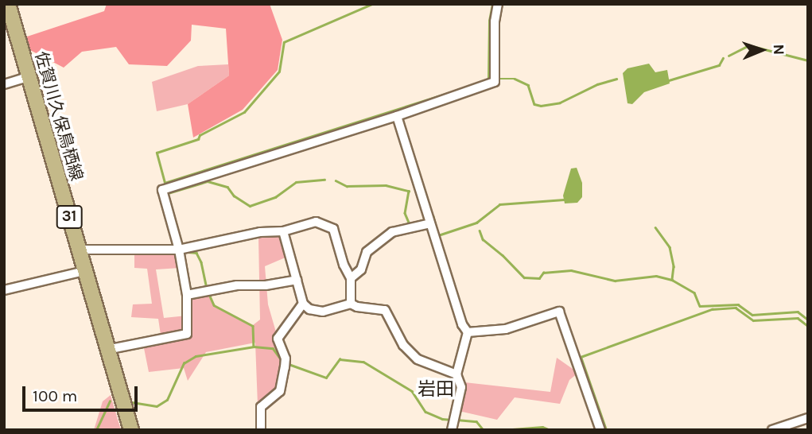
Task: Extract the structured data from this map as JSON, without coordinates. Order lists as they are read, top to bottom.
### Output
{
  "streets": {
    "main road": ["佐賀川久保鳥栖線", "31"]
  },
  "districts": ["岩田"],
  "scale_bar": "100 m",
  "north": "right"
}
